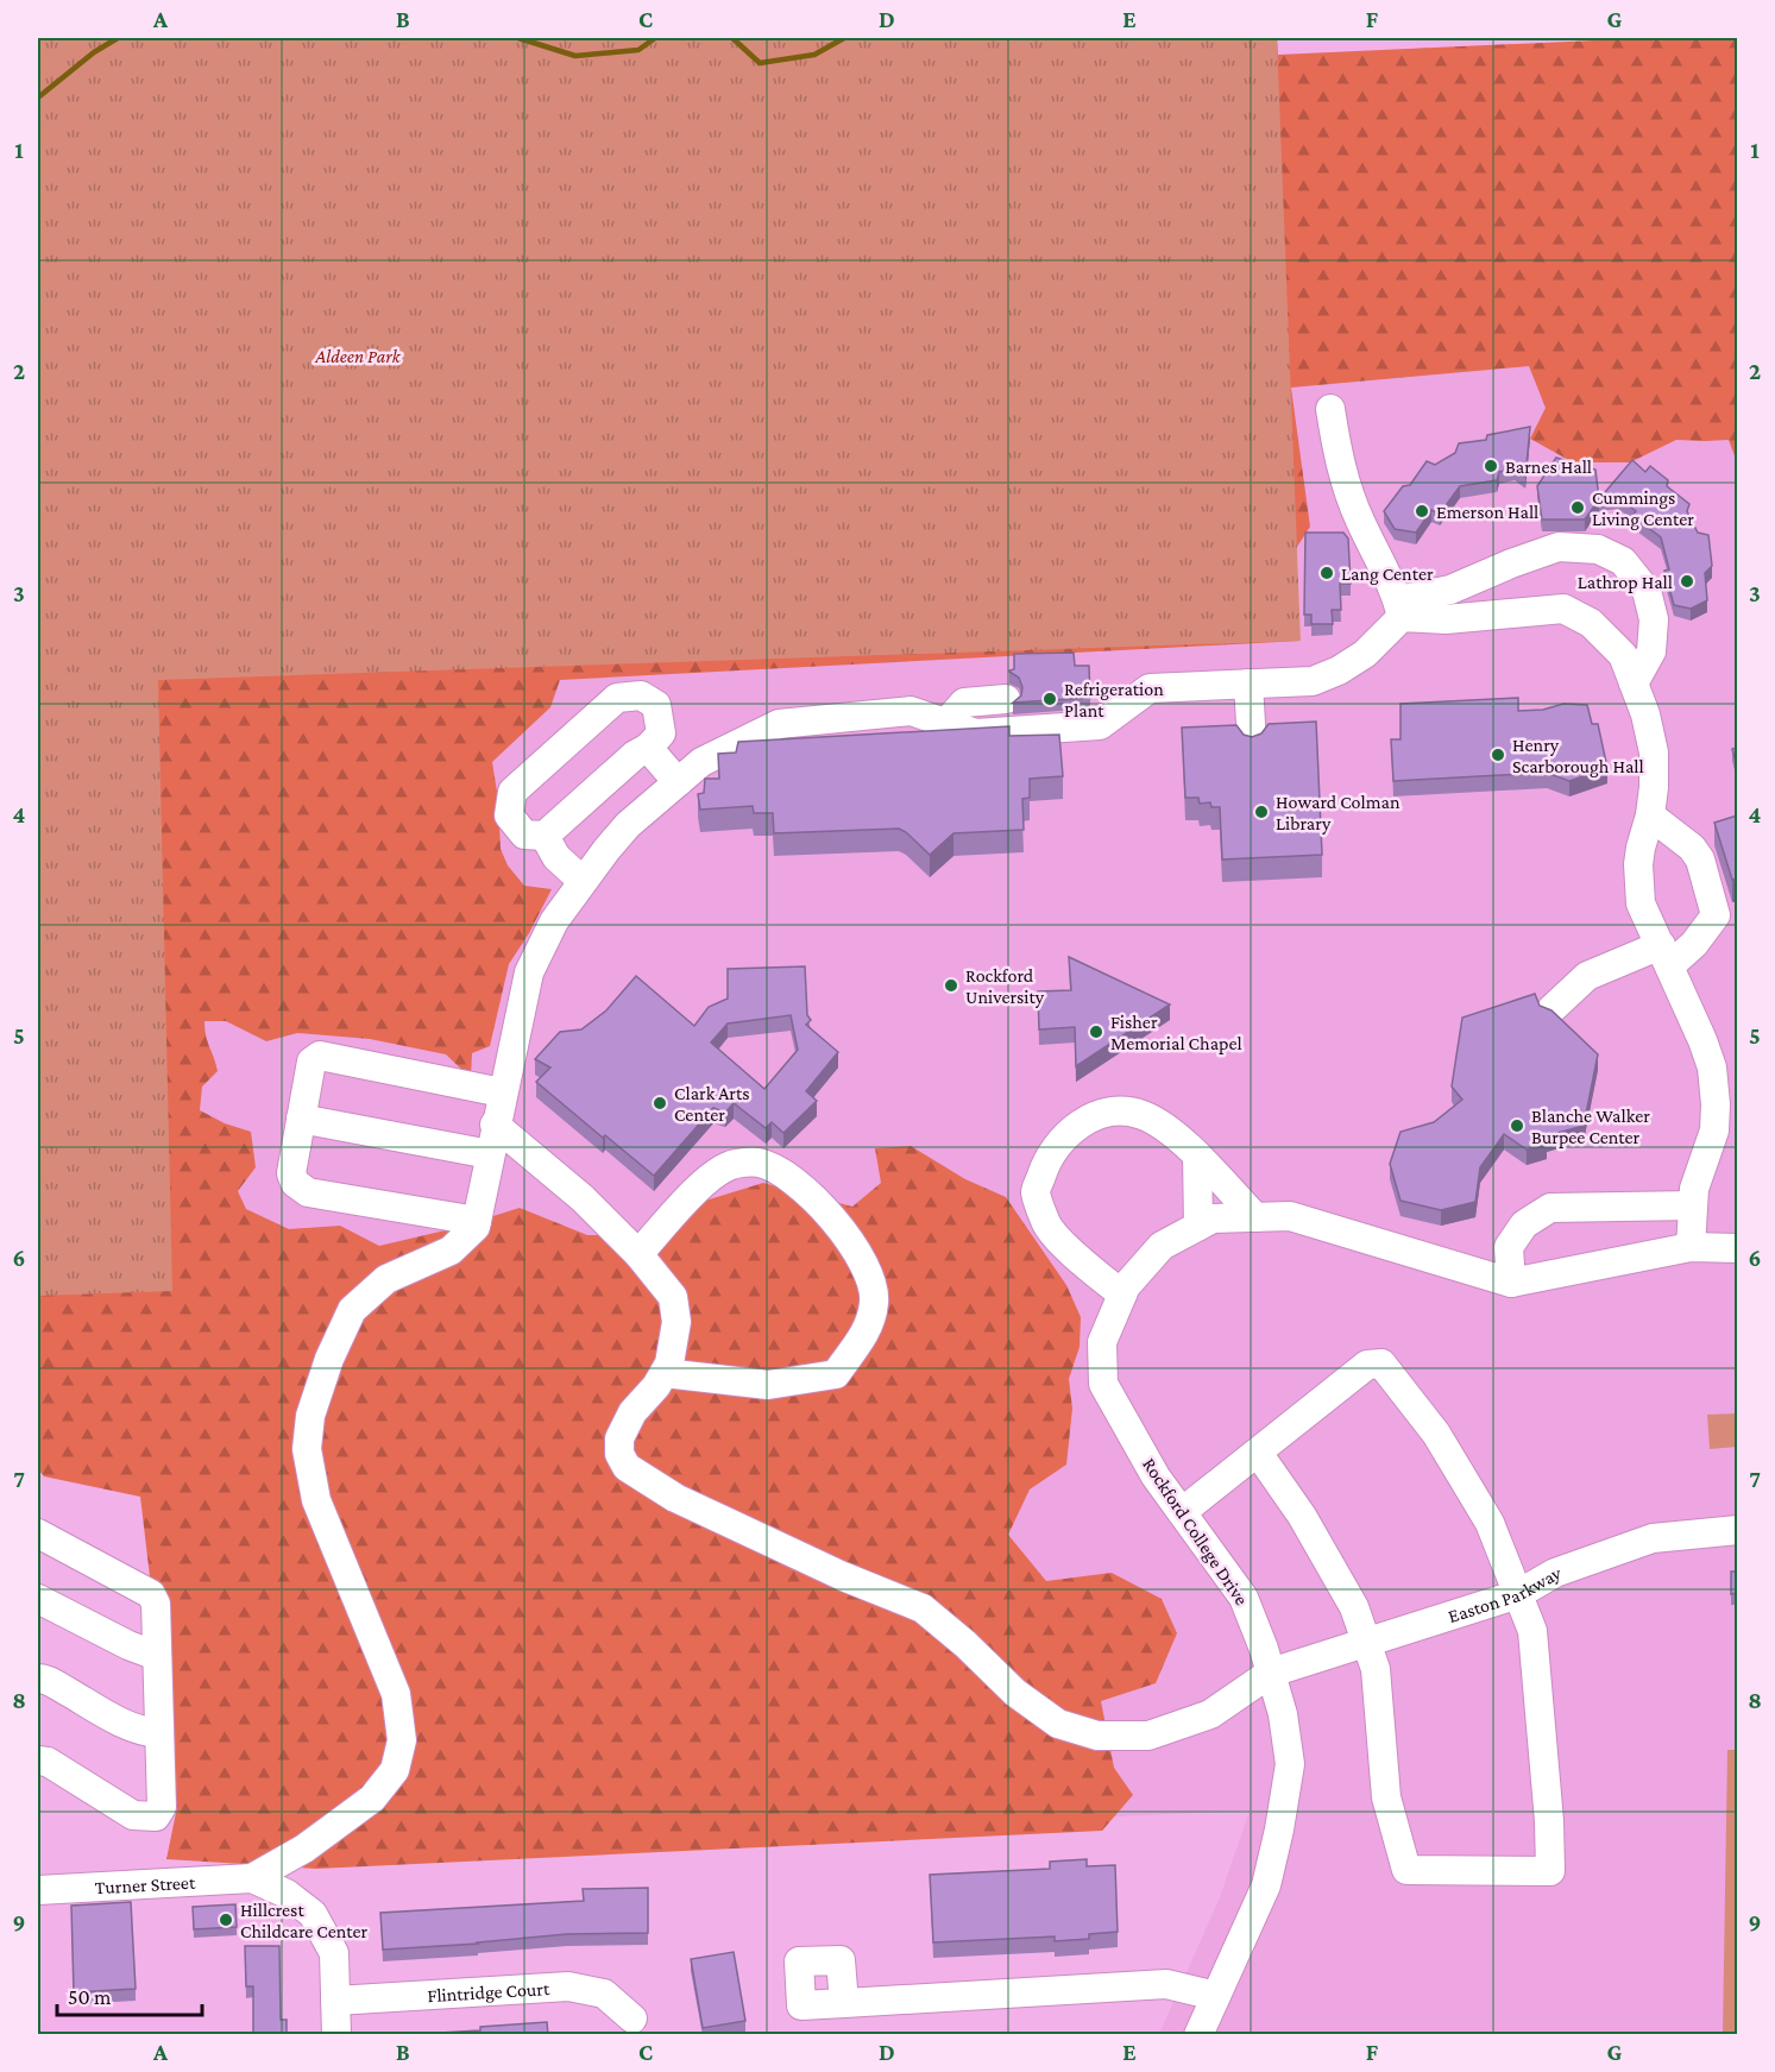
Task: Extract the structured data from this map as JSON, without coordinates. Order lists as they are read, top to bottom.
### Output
{
  "streets": {
    "street": [
      "Rockford College Drive",
      "Easton Parkway",
      "Turner Street",
      "Flintridge Court"
    ]
  },
  "crossings": [
    ["Rockford College Drive", "Easton Parkway"]
  ],
  "parks": ["Aldeen Park"],
  "places": [
    "Barnes Hall",
    "Cummings Living Center",
    "Emerson Hall",
    "Lang Center",
    "Lathrop Hall",
    "Refrigeration Plant",
    "Henry Scarborough Hall",
    "Howard Colman Library",
    "Rockford University",
    "Fisher Memorial Chapel",
    "Clark Arts Center",
    "Blanche Walker Burpee Center",
    "Hillcrest Childcare Center"
  ],
  "scale_bar": "50 m",
  "grid": {
    "columns": [
      "A",
      "B",
      "C",
      "D",
      "E",
      "F",
      "G"
    ],
    "rows": [
      "1",
      "2",
      "3",
      "4",
      "5",
      "6",
      "7",
      "8",
      "9"
    ]
  }
}
